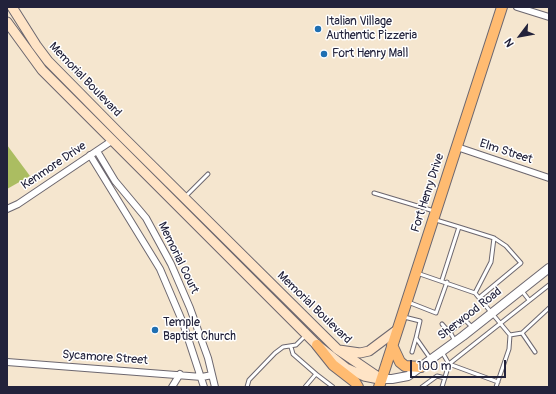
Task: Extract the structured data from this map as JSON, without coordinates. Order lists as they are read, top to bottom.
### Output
{
  "streets": {
    "main road": ["Memorial Boulevard", "Fort Henry Drive"],
    "street": [
      "Elm Street",
      "Kenmore Drive",
      "Memorial Court",
      "Sherwood Road",
      "Sycamore Street"
    ]
  },
  "crossings": [
    ["Memorial Boulevard", "Kenmore Drive"],
    ["Memorial Boulevard", "Fort Henry Drive"],
    ["Memorial Boulevard", "Sherwood Road"],
    ["Elm Street", "Fort Henry Drive"],
    ["Kenmore Drive", "Memorial Court"],
    ["Fort Henry Drive", "Sherwood Road"],
    ["Memorial Court", "Sycamore Street"]
  ],
  "places": ["Italian Village Authentic Pizzeria", "Fort Henry Mall", "Temple Baptist Church"],
  "scale_bar": "100 m",
  "north": "bottom left"
}
